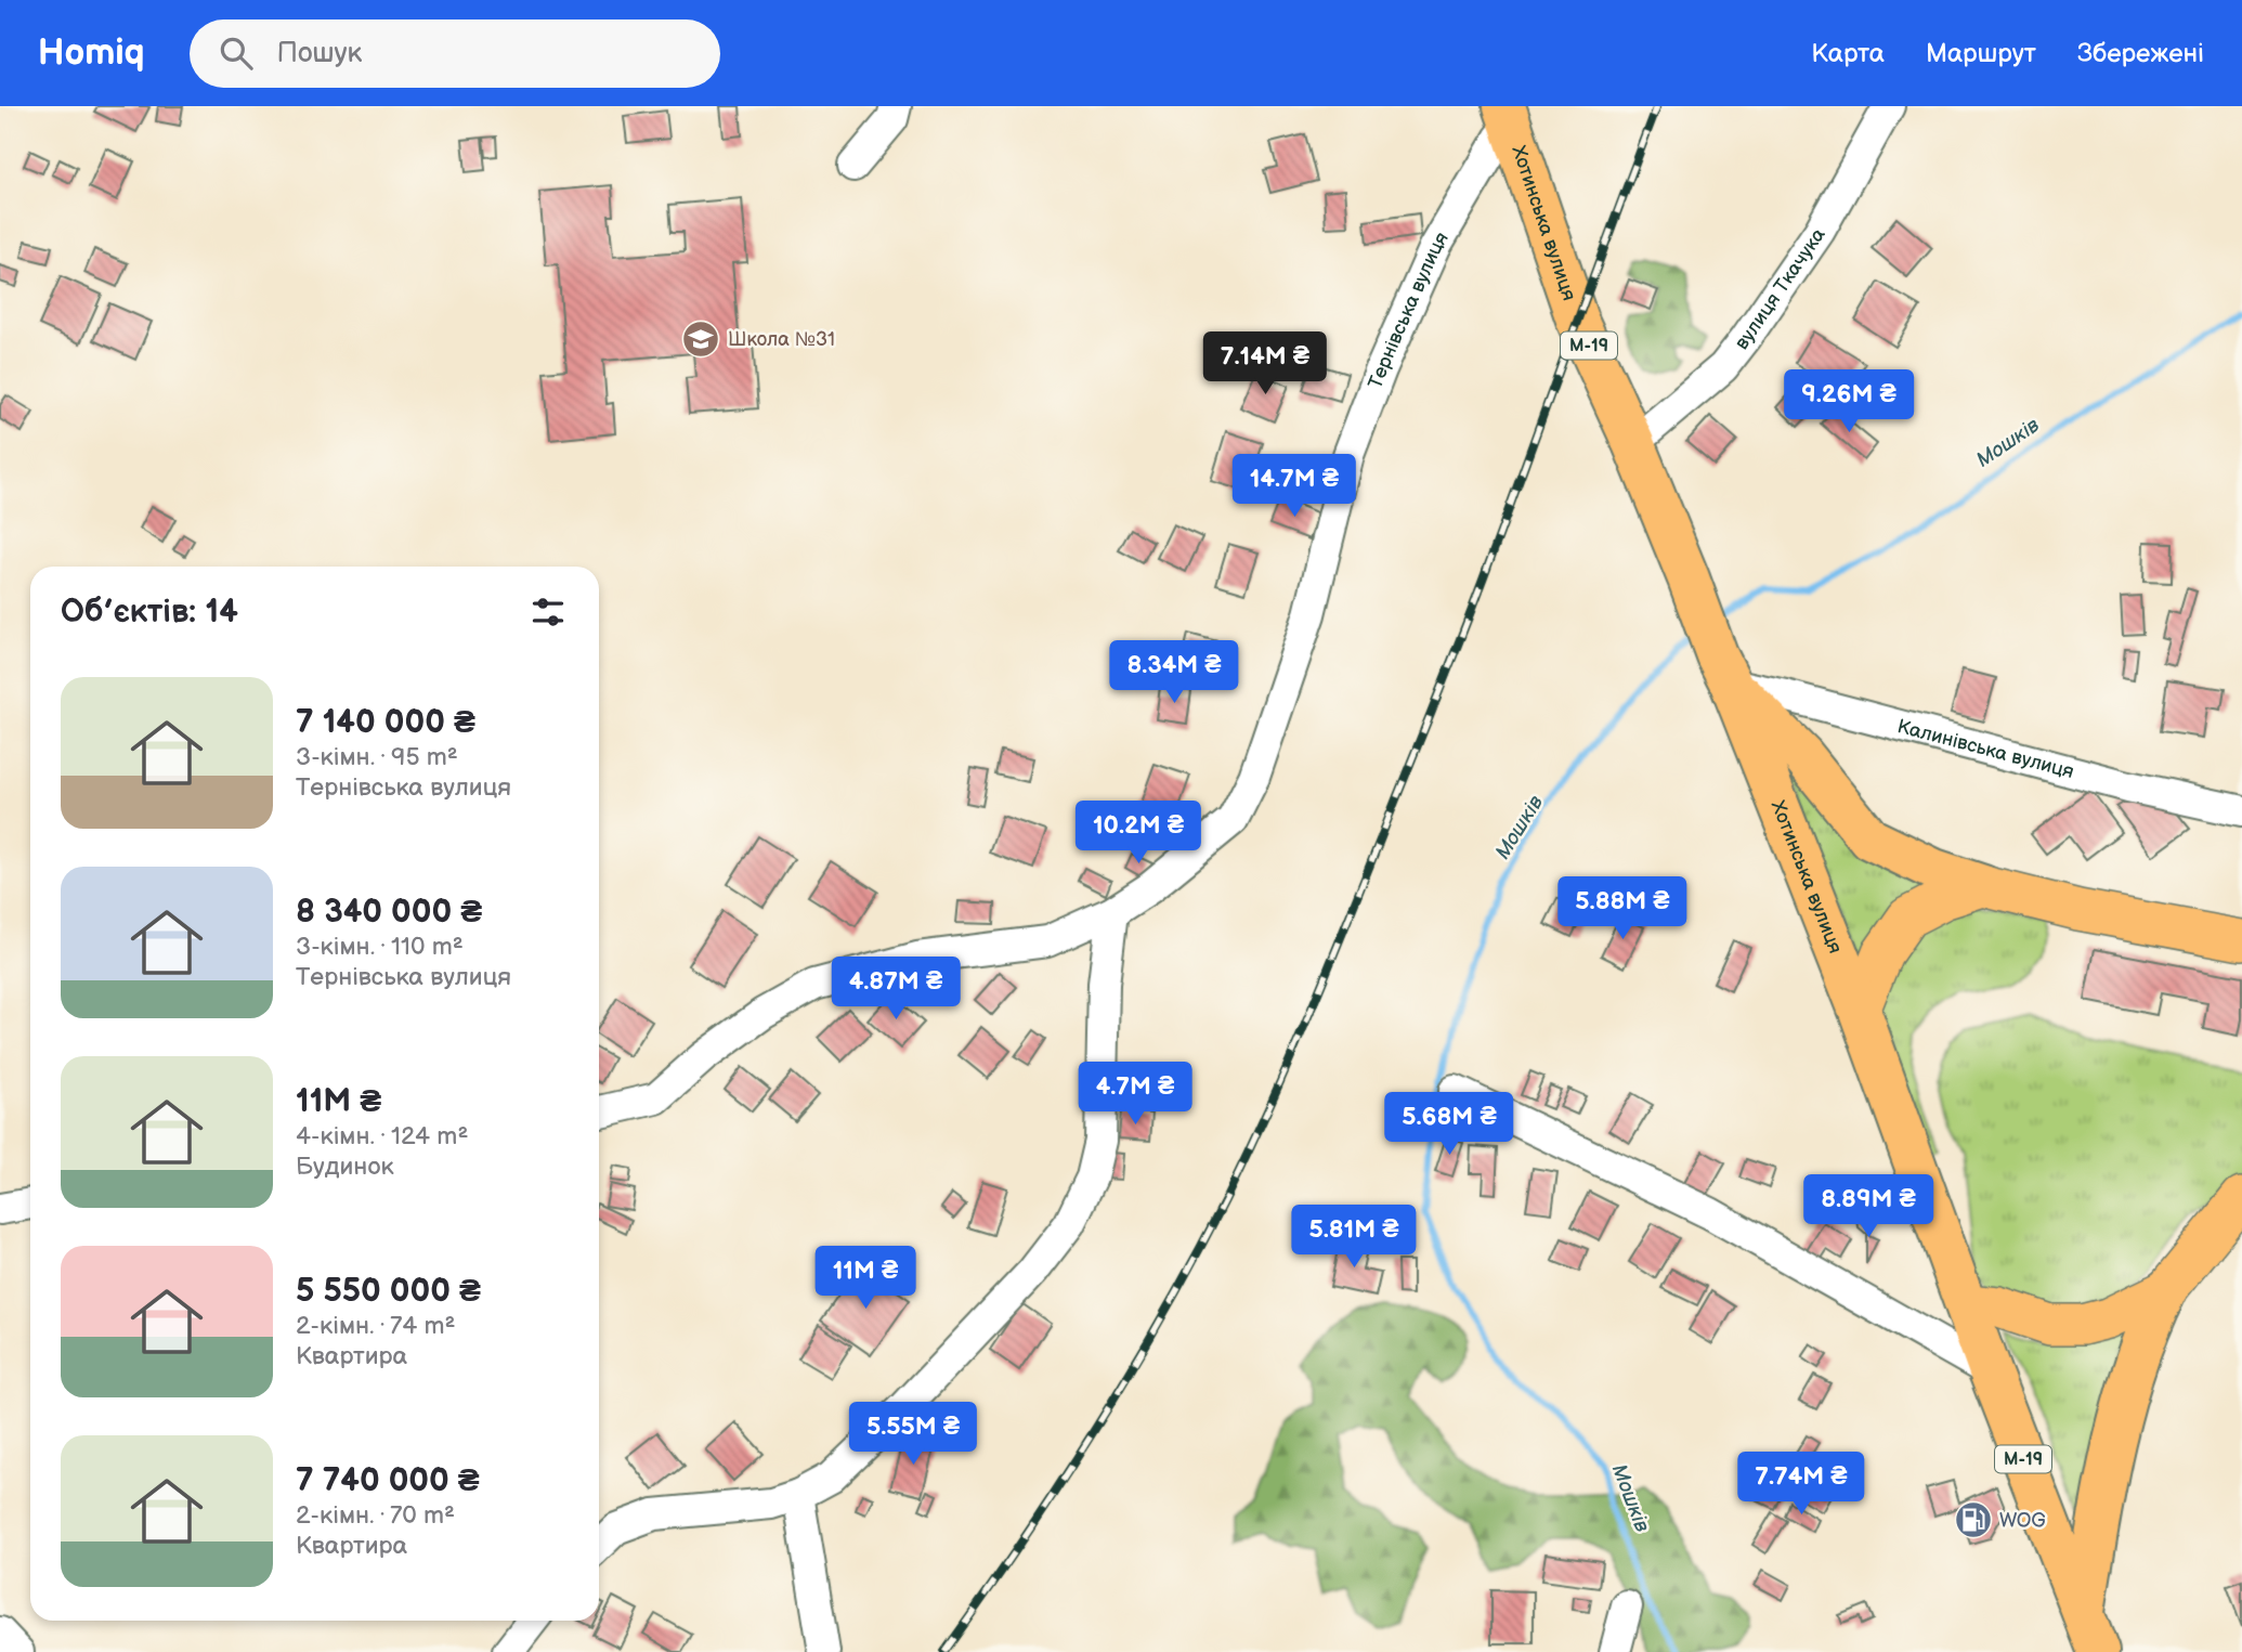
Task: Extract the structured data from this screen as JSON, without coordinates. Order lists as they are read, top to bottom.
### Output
{
  "streets": {
    "highway": ["Хотинська вулиця", "М-19"],
    "street": ["вулиця Ткачука", "Тернівська вулиця", "Калинівська вулиця"]
  },
  "crossings": [
    ["Хотинська вулиця", "вулиця Ткачука"],
    ["Хотинська вулиця", "Тернівська вулиця"],
    ["Хотинська вулиця", "Калинівська вулиця"]
  ],
  "water": ["Мошків"],
  "places": {
    "school or university": ["Школа №31"],
    "fuel station": ["WOG"]
  },
  "page": {
    "header": "Homiq",
    "search": "Пошук",
    "nav": ["Карта", "Маршрут", "Збережені"],
    "price": [
      "7.14M ₴",
      "9.26M ₴",
      "14.7M ₴",
      "8.34M ₴",
      "10.2M ₴",
      "5.88M ₴",
      "4.87M ₴",
      "4.7M ₴",
      "5.68M ₴",
      "8.89M ₴",
      "5.81M ₴",
      "11M ₴",
      "5.55M ₴",
      "7.74M ₴"
    ],
    "heading": "Об’єктів: 14",
    "list": [
      {
        "name": "7 140 000 ₴",
        "note": "3-кімн. · 95 m² · Тернівська вулиця"
      },
      {
        "name": "8 340 000 ₴",
        "note": "3-кімн. · 110 m² · Тернівська вулиця"
      },
      {
        "name": "11M ₴",
        "note": "4-кімн. · 124 m² · Будинок"
      },
      {
        "name": "5 550 000 ₴",
        "note": "2-кімн. · 74 m² · Квартира"
      },
      {
        "name": "7 740 000 ₴",
        "note": "2-кімн. · 70 m² · Квартира"
      }
    ]
  }
}
